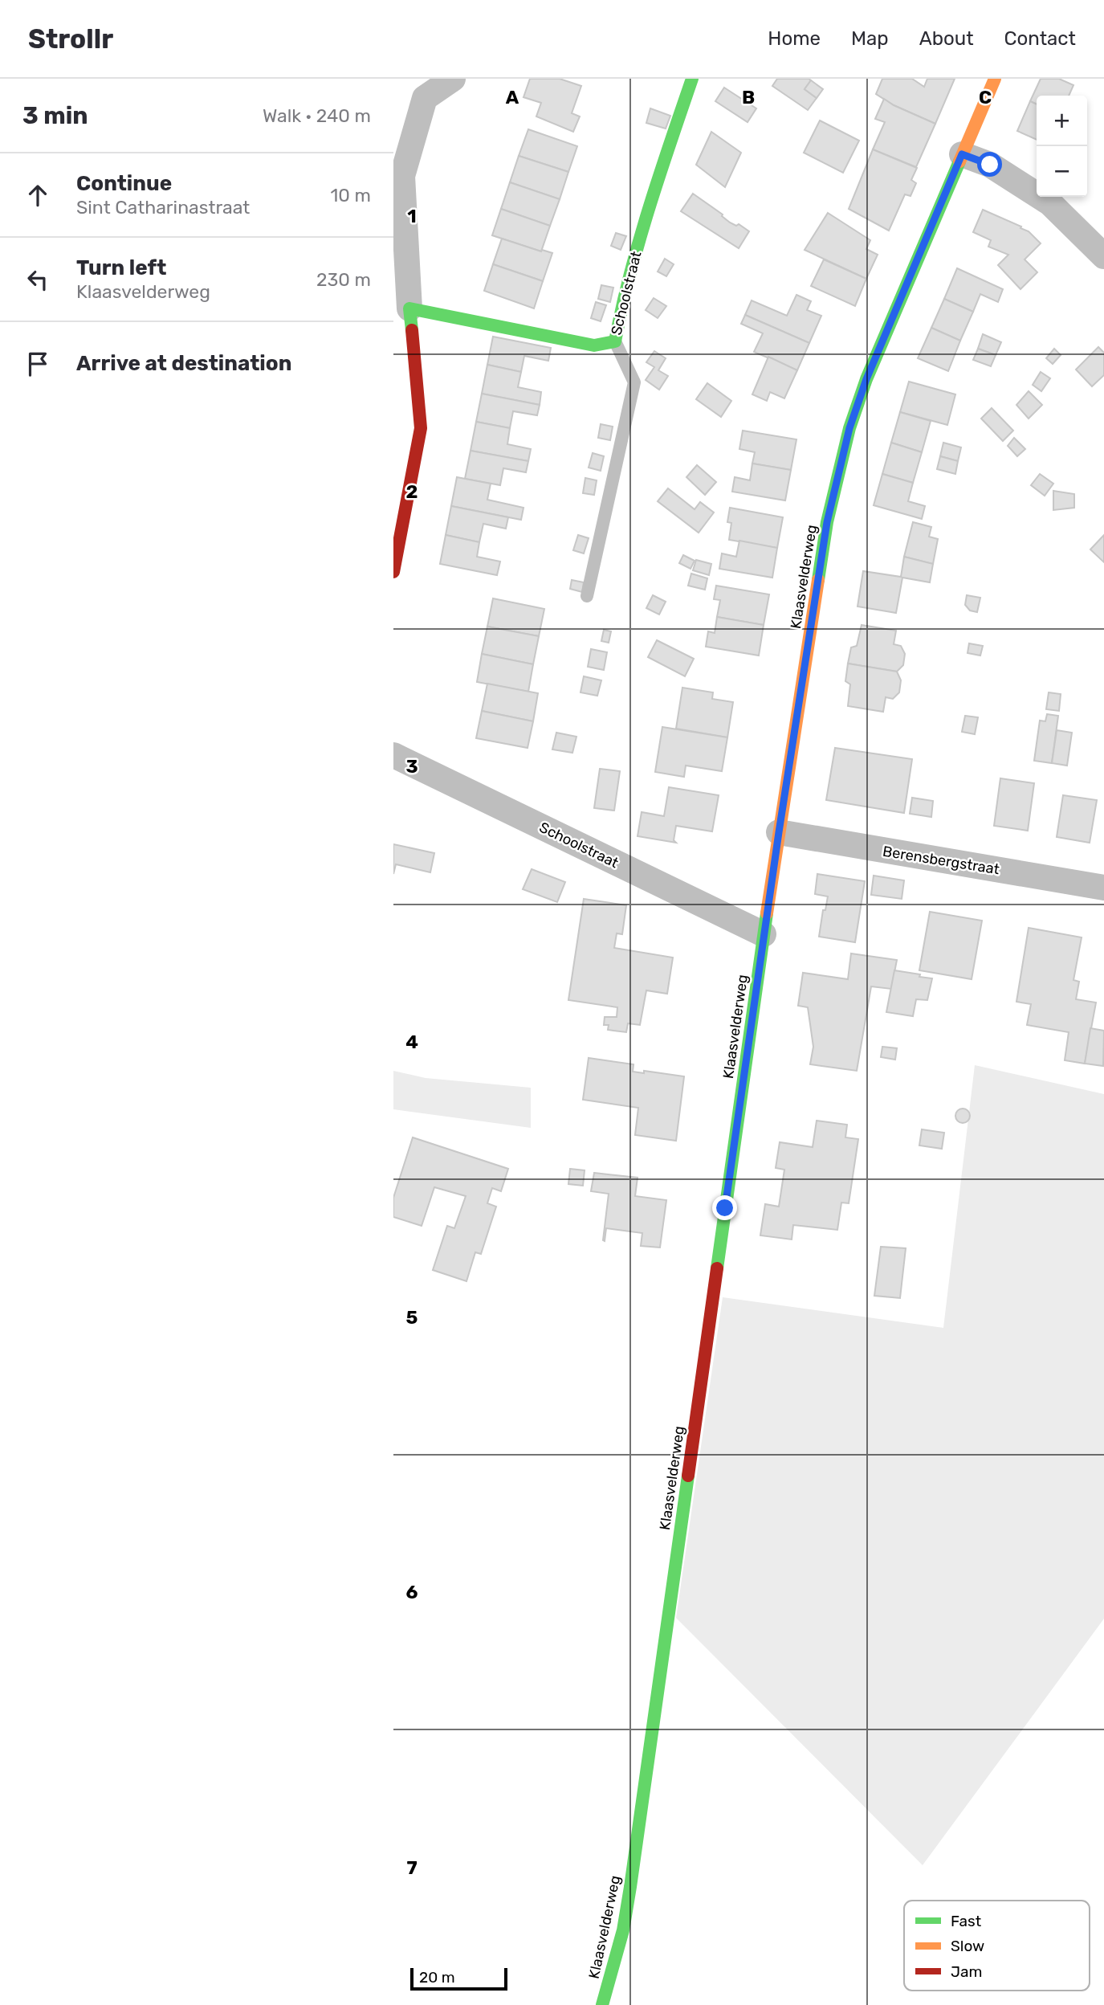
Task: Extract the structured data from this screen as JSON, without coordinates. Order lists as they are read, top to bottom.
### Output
{
  "streets": {
    "street": ["Schoolstraat", "Klaasvelderweg", "Berensbergstraat"]
  },
  "crossings": [
    ["Schoolstraat", "Klaasvelderweg"],
    ["Klaasvelderweg", "Berensbergstraat"]
  ],
  "legend": ["Fast", "Slow", "Jam"],
  "scale_bar": "20 m",
  "page": {
    "header": "Strollr",
    "nav": [
      "Home",
      "Map",
      "About",
      "Contact"
    ],
    "heading": ["3 min", "Walk · 240 m"],
    "map_buttons": ["+", "−"],
    "list": [
      ["Continue", "Sint Catharinastraat", "10 m"],
      ["Turn left", "Klaasvelderweg", "230 m"],
      "Arrive at destination"
    ],
    "scale": "20 m"
  },
  "grid": {
    "columns": ["A", "B", "C"],
    "rows": [
      "1",
      "2",
      "3",
      "4",
      "5",
      "6",
      "7"
    ]
  }
}
